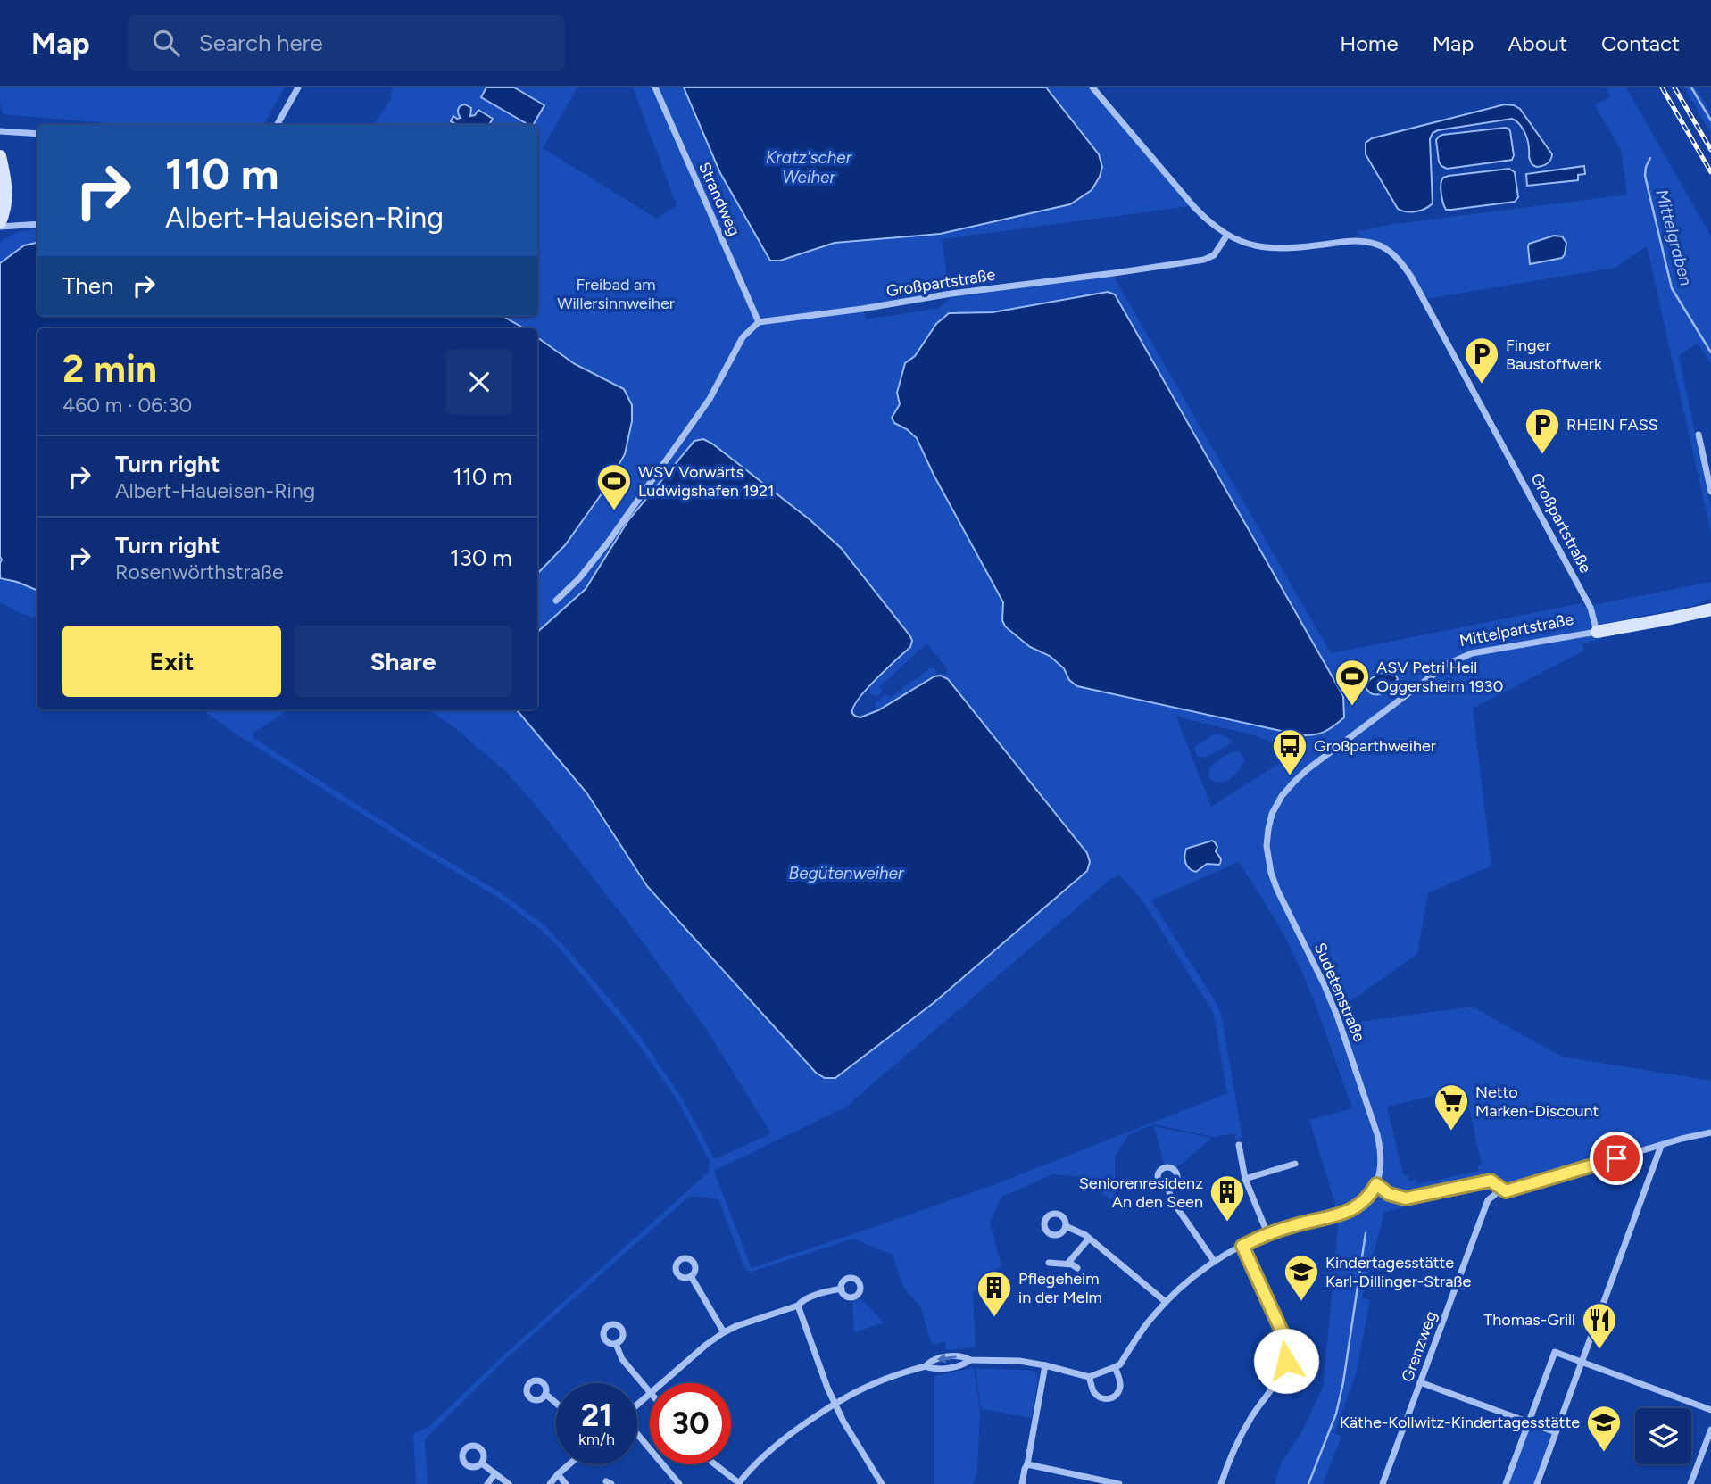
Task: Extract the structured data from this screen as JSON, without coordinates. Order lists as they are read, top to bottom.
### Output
{
  "streets": {
    "street": [
      "Strandweg",
      "Großpartstraße",
      "Mittelpartstraße",
      "Sudetenstraße",
      "Grenzweg"
    ]
  },
  "crossings": [
    ["Strandweg", "Großpartstraße"],
    ["Großpartstraße", "Mittelpartstraße"],
    ["Mittelpartstraße", "Sudetenstraße"]
  ],
  "water": ["Kratz'scher Weiher", "Mittelgraben", "Begütenweiher"],
  "parks": ["Freibad am Willersinnweiher"],
  "places": {
    "parking": ["Finger Baustoffwerk", "RHEIN FASS"],
    "sports": ["WSV Vorwärts Ludwigshafen 1921", "ASV Petri Heil Oggersheim 1930"],
    "bus stop": ["Großparthweiher"],
    "supermarket": ["Netto Marken-Discount"],
    "building": ["Seniorenresidenz An den Seen", "Pflegeheim in der Melm"],
    "school or university": ["Kindertagesstätte Karl-Dillinger-Straße", "Käthe-Kollwitz-Kindertagesstätte"],
    "restaurant": ["Thomas-Grill"]
  },
  "page": {
    "header": "Map",
    "search": "Search here",
    "nav": [
      "Home",
      "Map",
      "About",
      "Contact"
    ],
    "turn": ["110 m", "Albert-Haueisen-Ring"],
    "then": "Then",
    "heading": ["2 min", "460 m · 06:30"],
    "list": [
      {
        "name": "Turn right",
        "note": "Albert-Haueisen-Ring",
        "value": "110 m"
      },
      {
        "name": "Turn right",
        "note": "Rosenwörthstraße",
        "value": "130 m"
      }
    ],
    "buttons": ["Exit", "Share"],
    "speed": "21 km/h",
    "limit": "30"
  }
}
